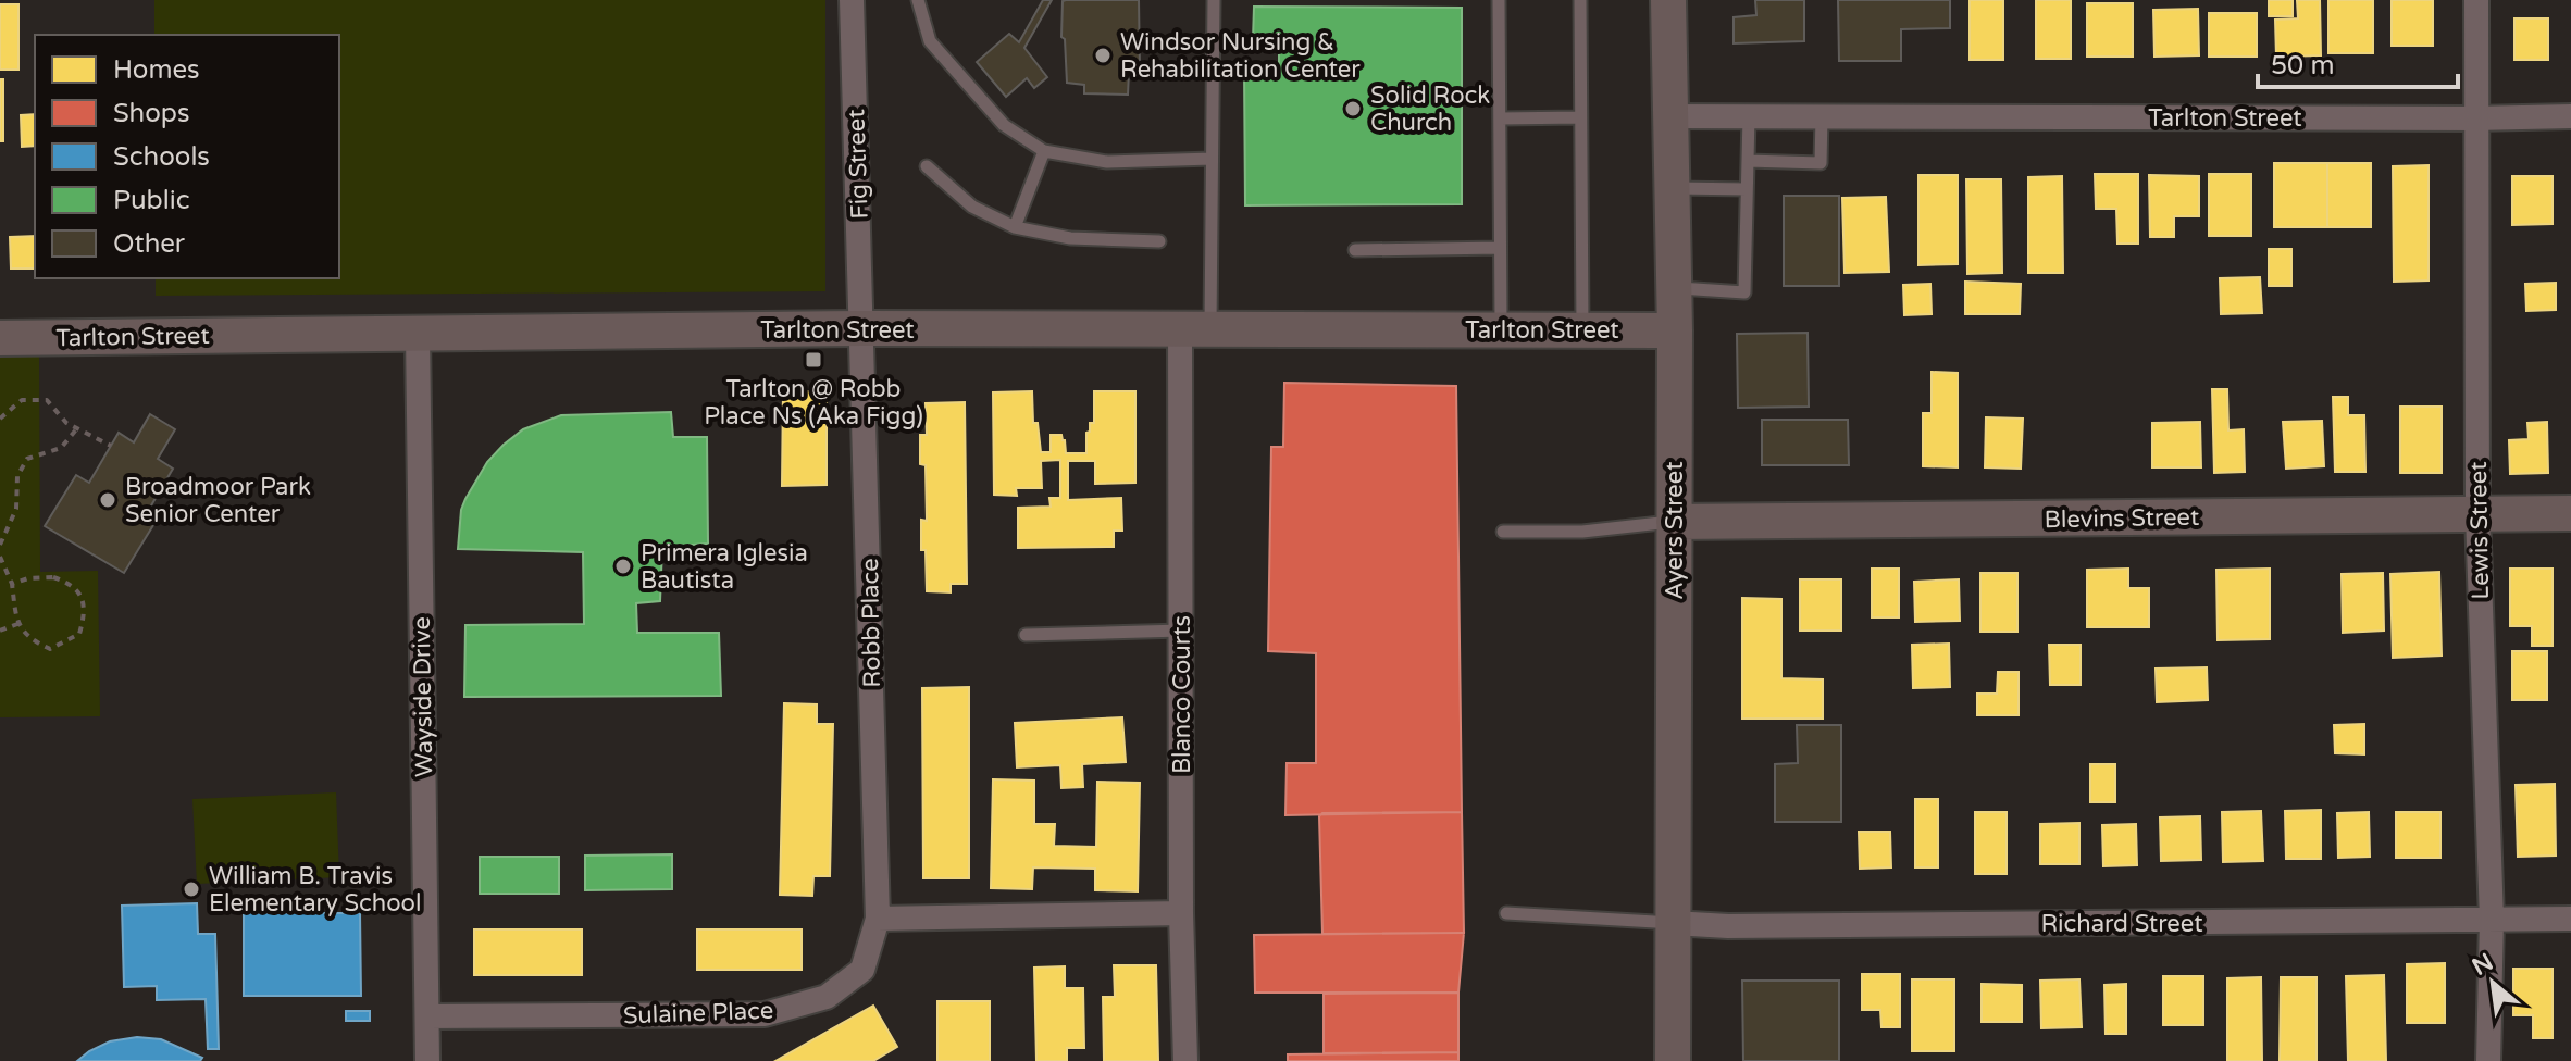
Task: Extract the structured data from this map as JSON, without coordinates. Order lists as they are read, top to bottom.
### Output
{
  "streets": {
    "street": [
      "Tarlton Street",
      "Fig Street",
      "Blevins Street",
      "Ayers Street",
      "Lewis Street",
      "Robb Place",
      "Blanco Courts",
      "Wayside Drive",
      "Richard Street",
      "Sulaine Place"
    ]
  },
  "crossings": [
    ["Tarlton Street", "Fig Street"],
    ["Tarlton Street", "Ayers Street"],
    ["Tarlton Street", "Lewis Street"],
    ["Tarlton Street", "Robb Place"],
    ["Tarlton Street", "Blanco Courts"],
    ["Tarlton Street", "Wayside Drive"],
    ["Fig Street", "Robb Place"],
    ["Blevins Street", "Ayers Street"],
    ["Blevins Street", "Lewis Street"],
    ["Ayers Street", "Richard Street"],
    ["Lewis Street", "Richard Street"],
    ["Robb Place", "Sulaine Place"],
    ["Wayside Drive", "Sulaine Place"]
  ],
  "places": {
    "other": [
      "Windsor Nursing & Rehabilitation Center",
      "Solid Rock Church",
      "Broadmoor Park Senior Center",
      "Primera Iglesia Bautista",
      "William B. Travis Elementary School"
    ],
    "transit": ["Tarlton @ Robb Place Ns (Aka Figg)"]
  },
  "legend": [
    "Homes",
    "Shops",
    "Schools",
    "Public",
    "Other"
  ],
  "scale_bar": "50 m",
  "north": "top left"
}
